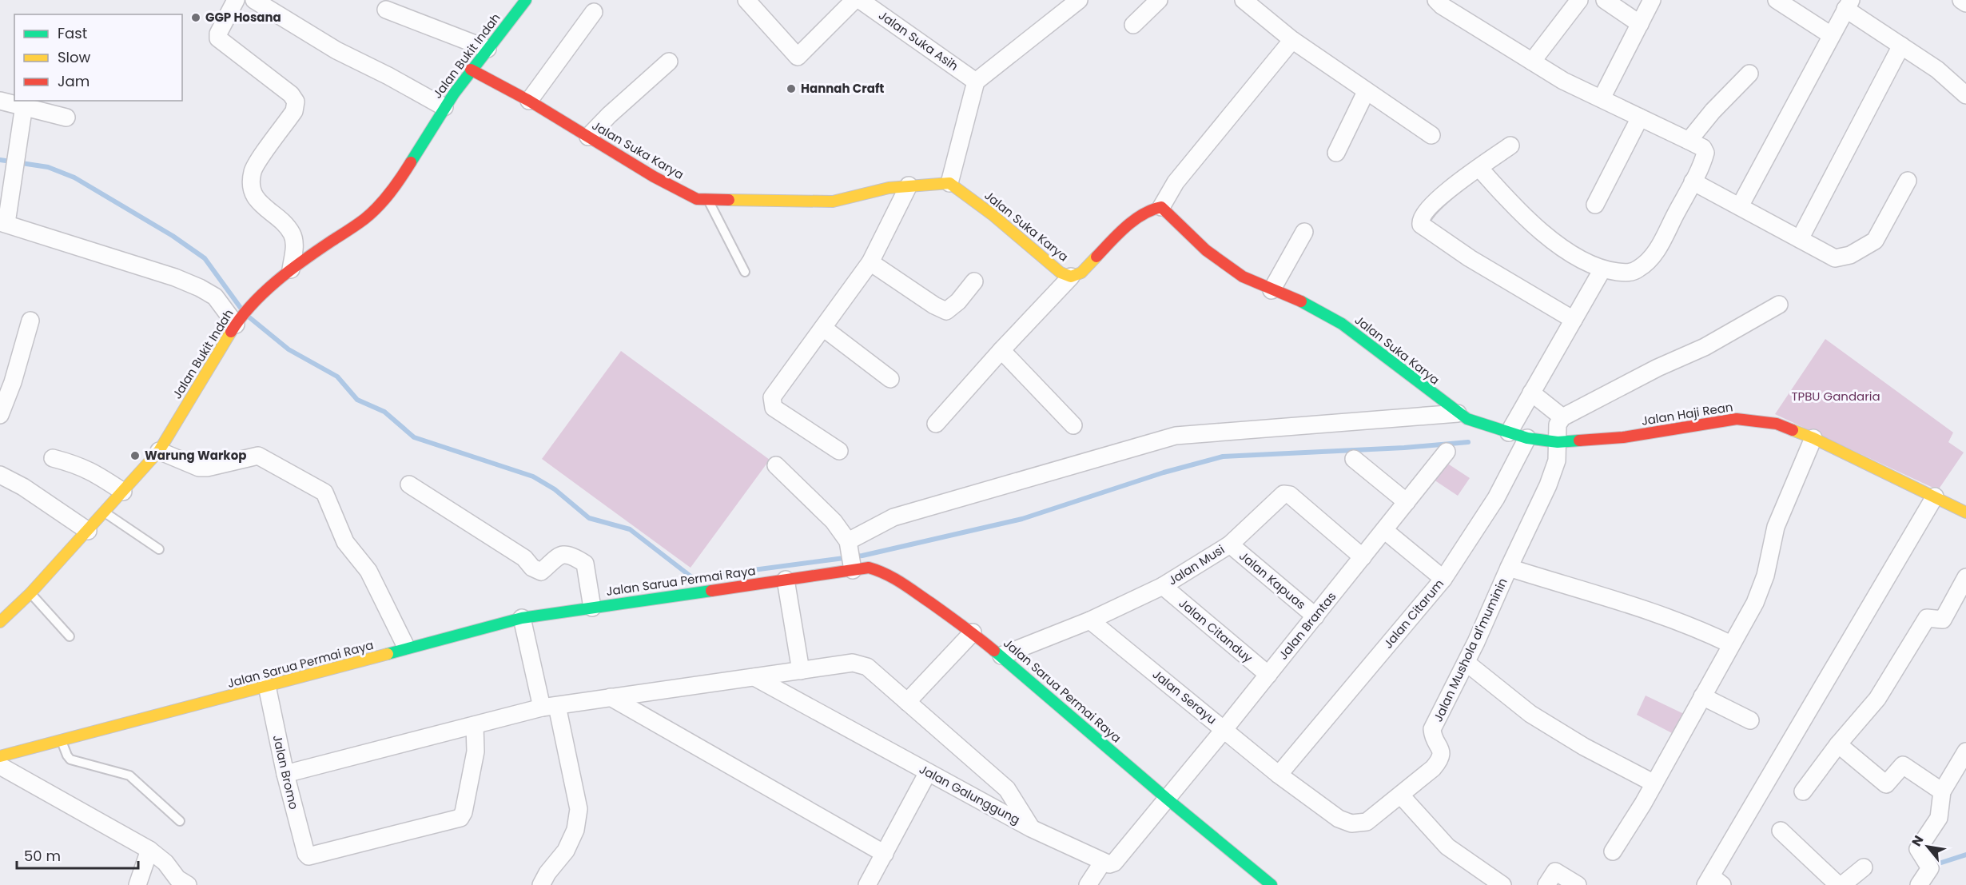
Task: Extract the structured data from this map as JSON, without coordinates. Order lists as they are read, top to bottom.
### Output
{
  "streets": {
    "street": [
      "Jalan Suka Asih",
      "Jalan Bukit Indah",
      "Jalan Suka Karya",
      "Jalan Haji Rean",
      "Jalan Musi",
      "Jalan Kapuas",
      "Jalan Sarua Permai Raya",
      "Jalan Citarum",
      "Jalan Brantas",
      "Jalan Citanduy",
      "Jalan Mushola al'muminin",
      "Jalan Serayu",
      "Jalan Bromo",
      "Jalan Galunggung"
    ]
  },
  "crossings": [
    ["Jalan Bukit Indah", "Jalan Suka Karya"],
    ["Jalan Suka Karya", "Jalan Haji Rean"],
    ["Jalan Haji Rean", "Jalan Citarum"],
    ["Jalan Haji Rean", "Jalan Mushola al'muminin"],
    ["Jalan Musi", "Jalan Kapuas"],
    ["Jalan Musi", "Jalan Sarua Permai Raya"],
    ["Jalan Musi", "Jalan Brantas"],
    ["Jalan Musi", "Jalan Citanduy"],
    ["Jalan Musi", "Jalan Serayu"],
    ["Jalan Kapuas", "Jalan Brantas"],
    ["Jalan Sarua Permai Raya", "Jalan Brantas"],
    ["Jalan Sarua Permai Raya", "Jalan Bromo"],
    ["Jalan Citarum", "Jalan Mushola al'muminin"],
    ["Jalan Citarum", "Jalan Serayu"],
    ["Jalan Brantas", "Jalan Citanduy"],
    ["Jalan Brantas", "Jalan Serayu"],
    ["Jalan Mushola al'muminin", "Jalan Serayu"]
  ],
  "parks": ["TPBU Gandaria"],
  "places": ["GGP Hosana", "Hannah Craft", "Warung Warkop"],
  "legend": ["Fast", "Slow", "Jam"],
  "scale_bar": "50 m",
  "north": "top left"
}
